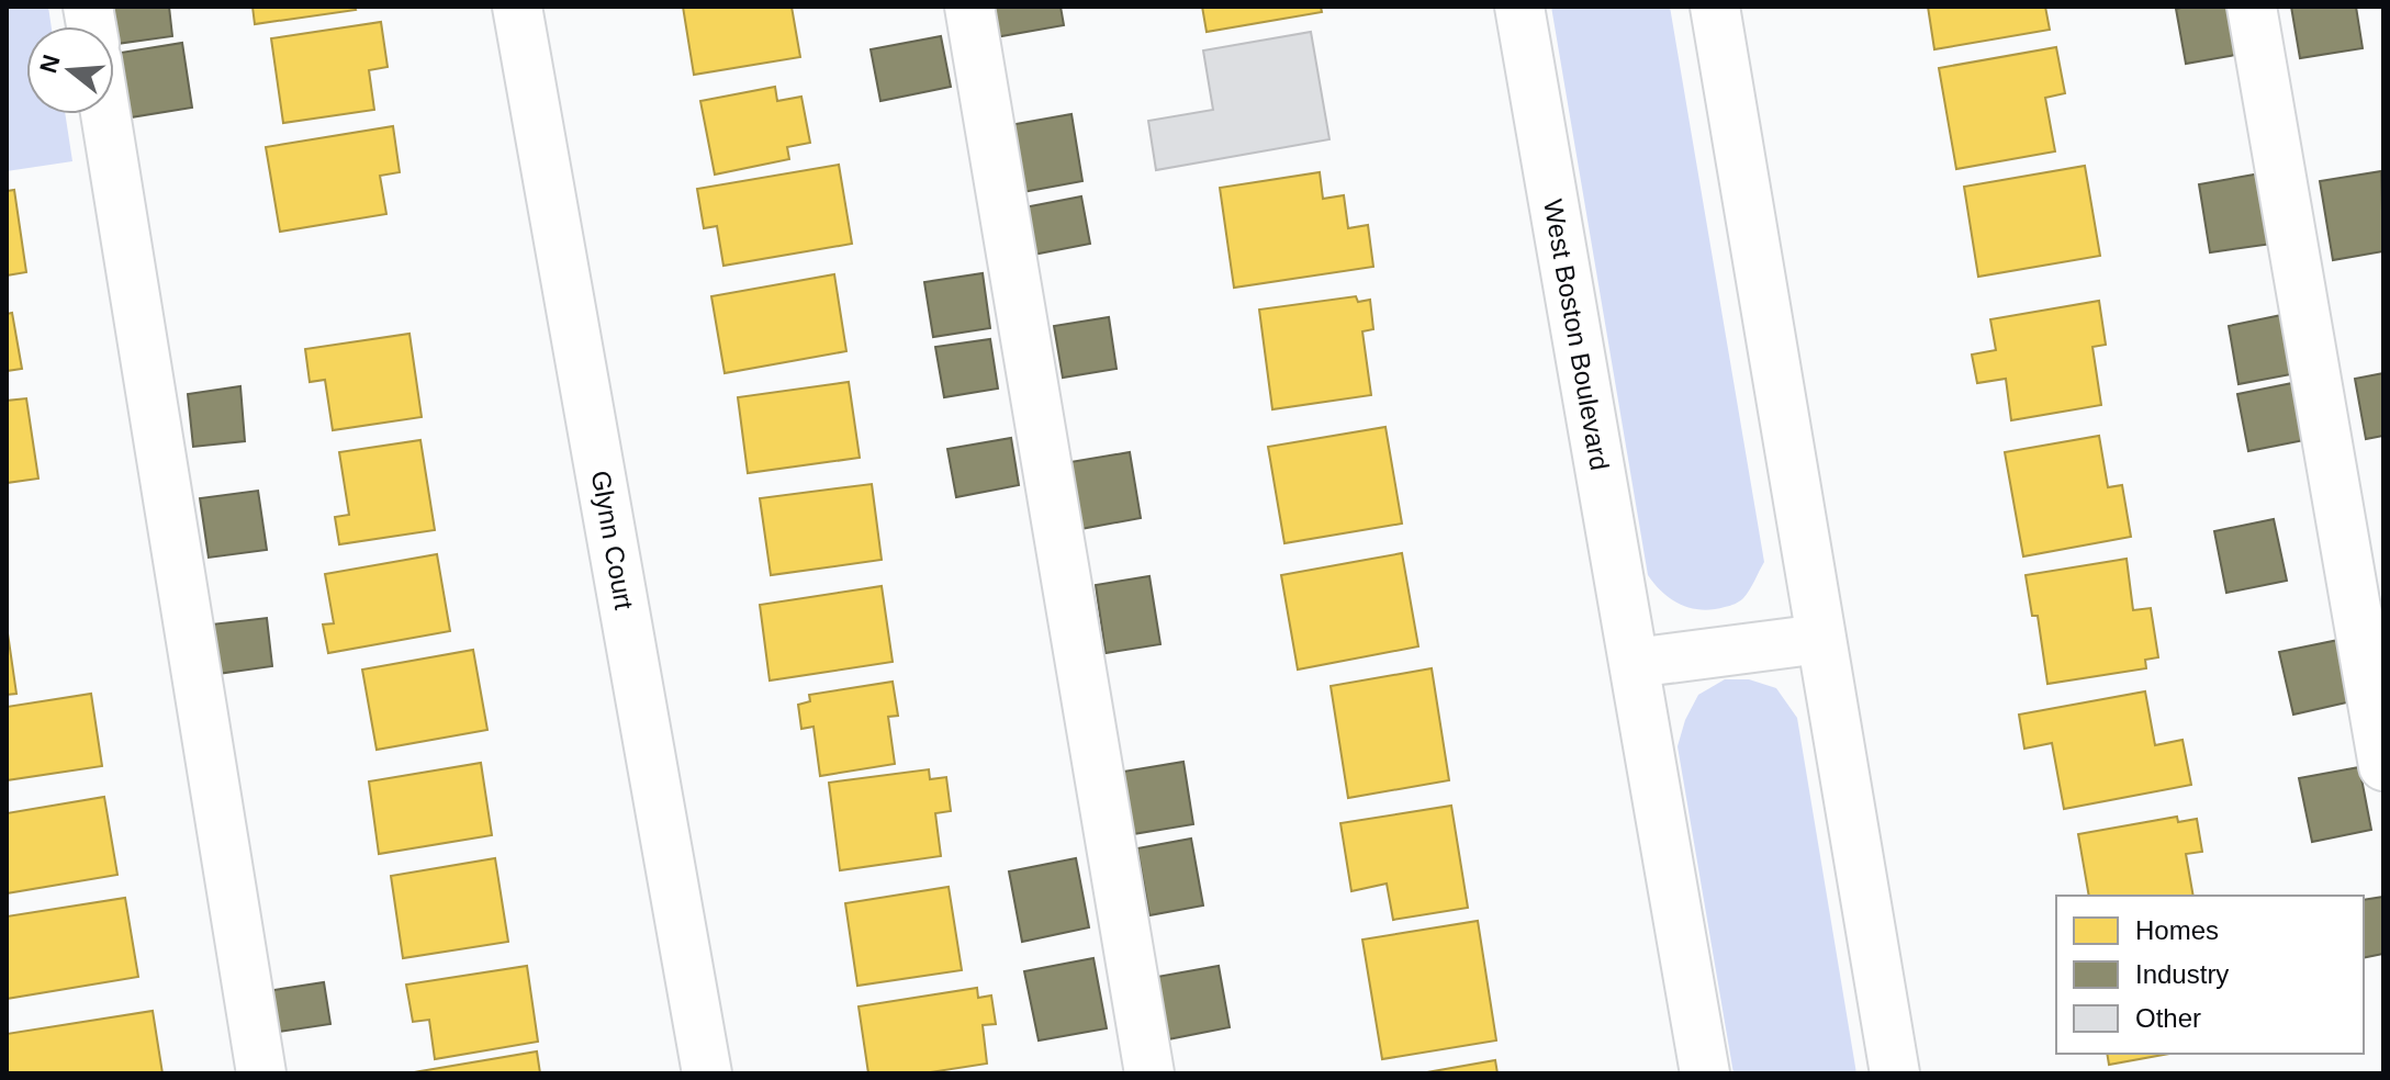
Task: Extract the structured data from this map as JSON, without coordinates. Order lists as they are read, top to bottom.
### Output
{
  "streets": {
    "street": ["West Boston Boulevard", "Glynn Court"]
  },
  "legend": ["Homes", "Industry", "Other"],
  "north": "left"
}
